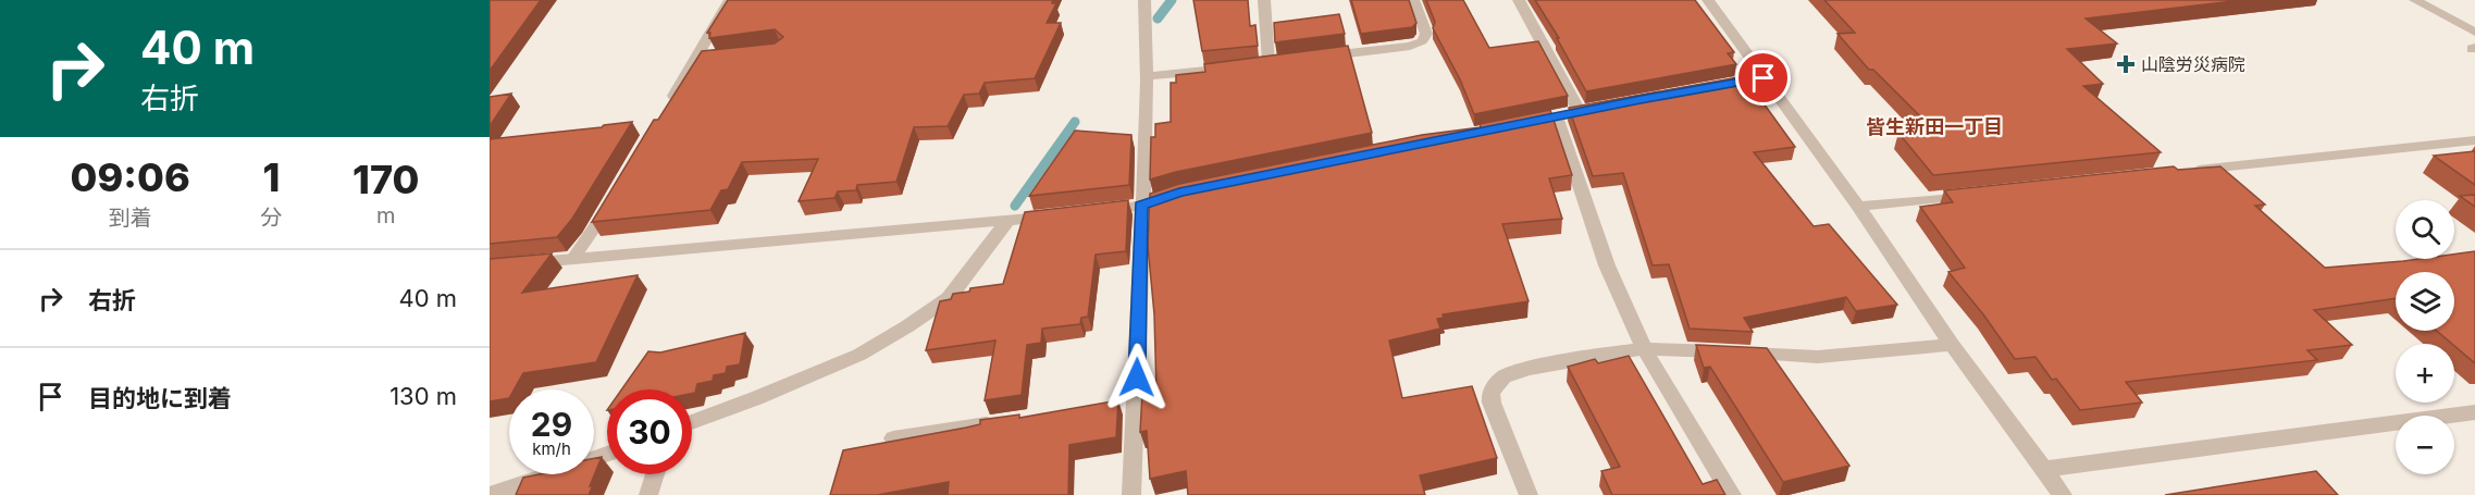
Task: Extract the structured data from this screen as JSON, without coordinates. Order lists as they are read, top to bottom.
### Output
{
  "districts": ["皆生新田一丁目"],
  "places": {
    "health": ["山陰労災病院"]
  },
  "page": {
    "turn": ["40 m", "右折"],
    "eta": [
      "09:06",
      "到着",
      "1",
      "分",
      "170",
      "m"
    ],
    "map_buttons": ["+", "−"],
    "list": [
      {
        "name": "右折",
        "value": "40 m"
      },
      {
        "name": "目的地に到着",
        "value": "130 m"
      }
    ],
    "speed": "29 km/h",
    "limit": "30"
  }
}
